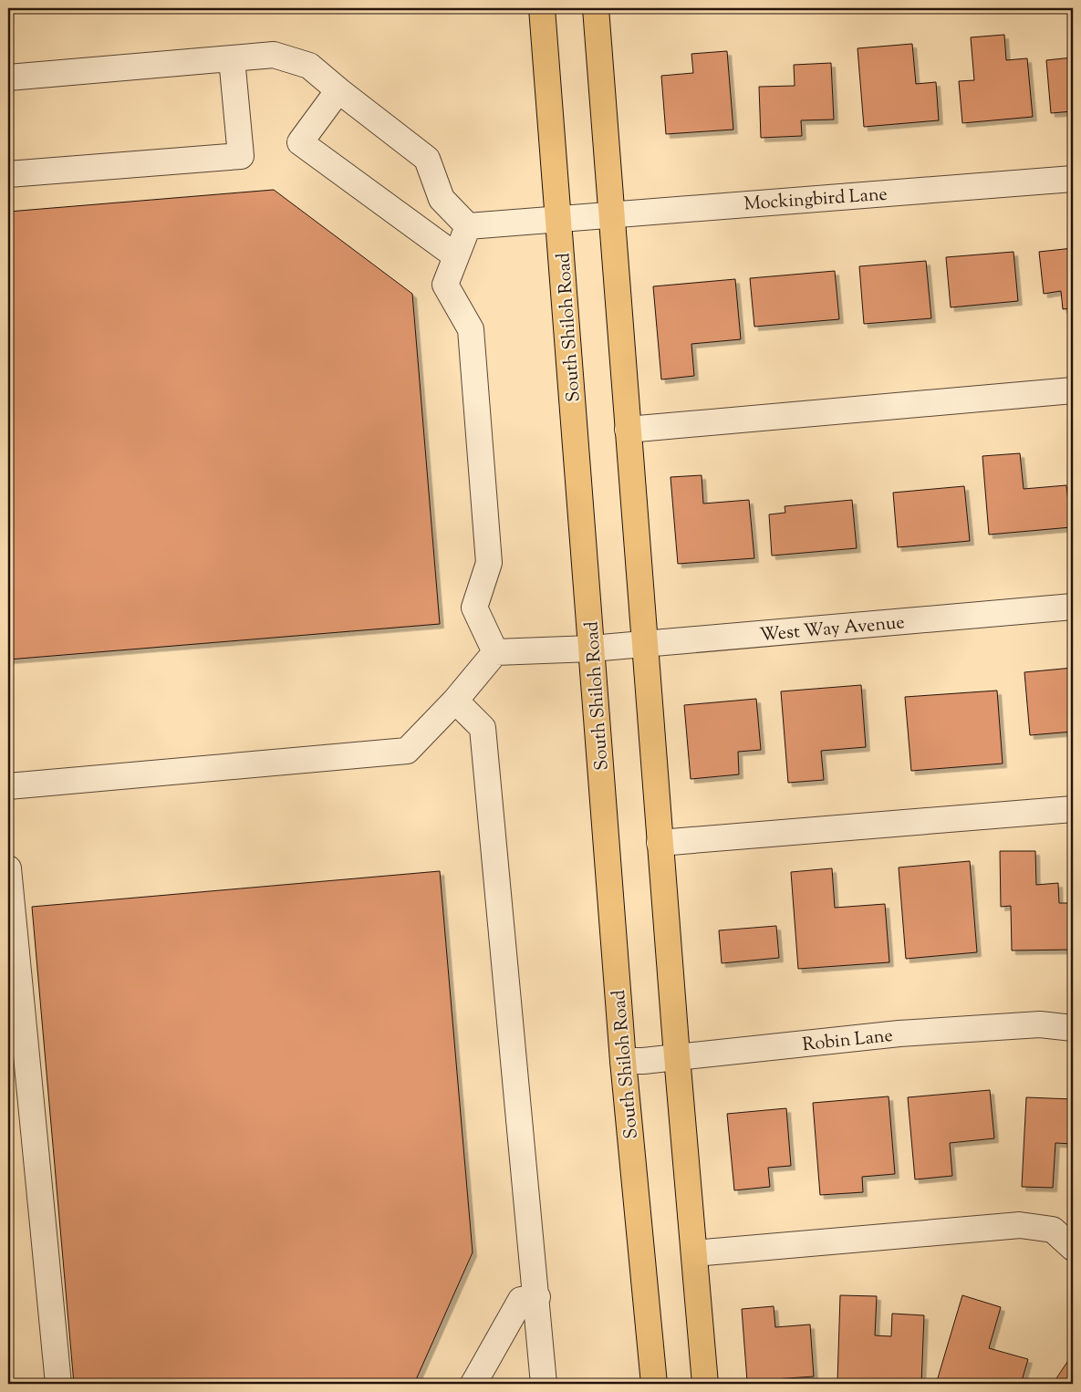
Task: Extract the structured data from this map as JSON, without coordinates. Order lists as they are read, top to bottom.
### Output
{
  "streets": {
    "main road": ["South Shiloh Road"],
    "street": ["Mockingbird Lane", "West Way Avenue", "Robin Lane"]
  },
  "crossings": [
    ["Mockingbird Lane", "South Shiloh Road"],
    ["South Shiloh Road", "West Way Avenue"],
    ["South Shiloh Road", "Robin Lane"]
  ]
}
